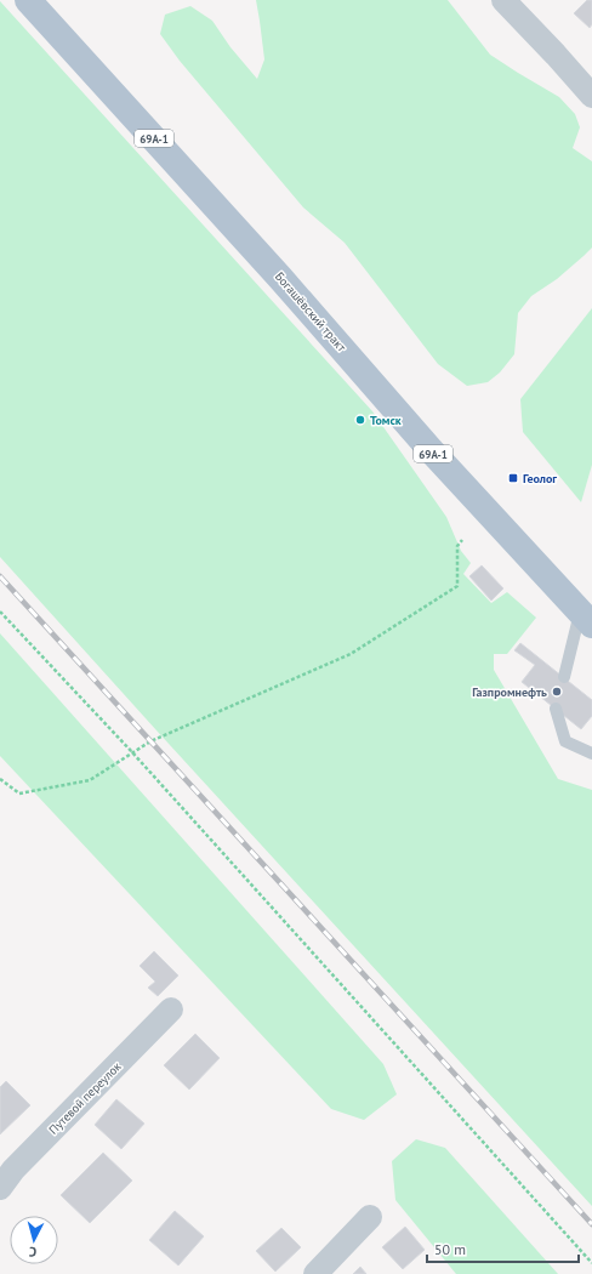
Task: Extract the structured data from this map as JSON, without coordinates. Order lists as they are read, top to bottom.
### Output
{
  "streets": {
    "main road": ["69А-1", "Богашёвский тракт"],
    "street": ["Путевой переулок"]
  },
  "places": {
    "other": ["Томск", "Газпромнефть"],
    "transit": ["Геолог"]
  },
  "scale_bar": "50 m",
  "north": "bottom"
}
